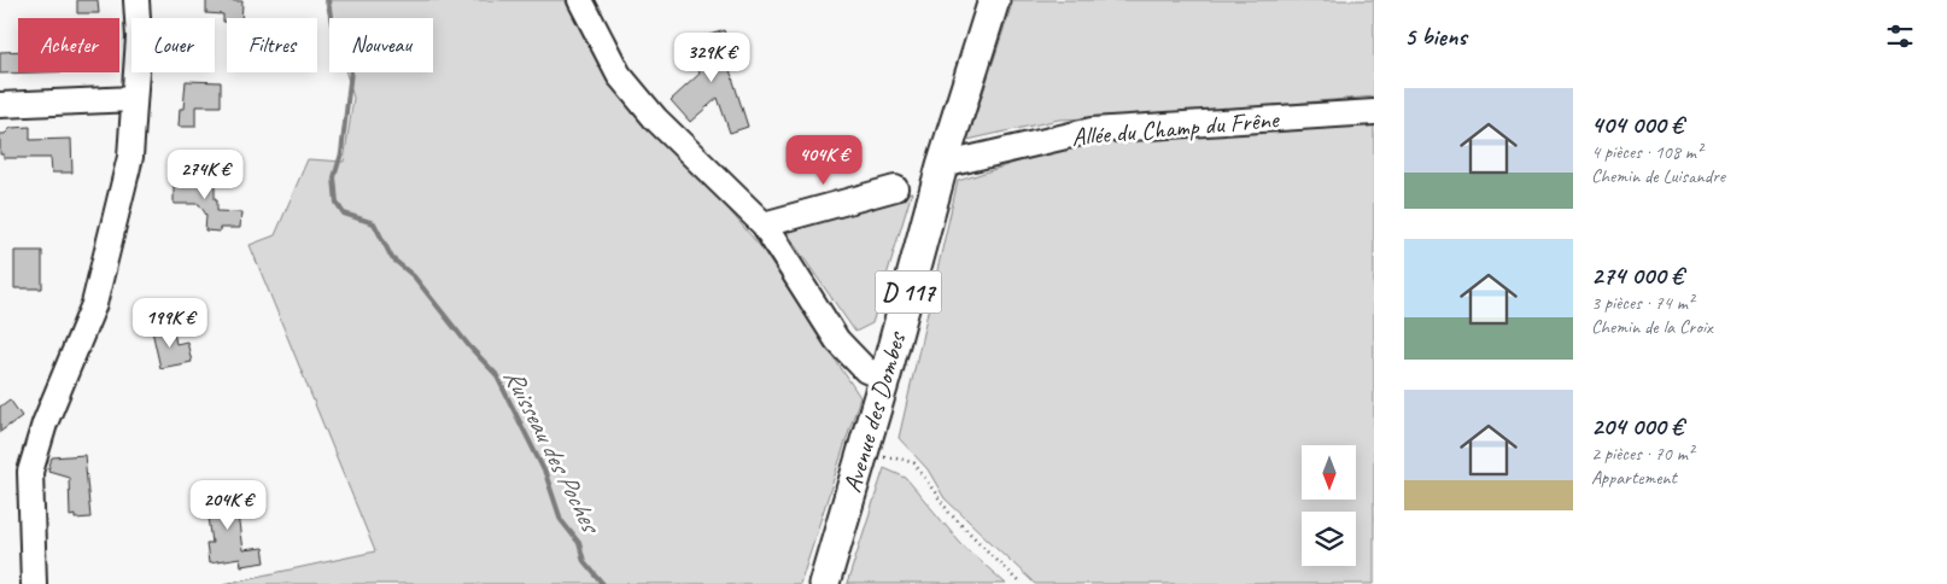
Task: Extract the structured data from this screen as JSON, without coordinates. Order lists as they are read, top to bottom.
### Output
{
  "streets": {
    "main road": ["D 117", "Avenue des Dombes"],
    "street": ["Allée du Champ du Frêne"]
  },
  "crossings": [
    ["Allée du Champ du Frêne", "Avenue des Dombes"]
  ],
  "water": ["Ruisseau des Poches"],
  "north": "bottom",
  "page": {
    "heading": "5 biens",
    "chip": [
      "Acheter",
      "Louer",
      "Filtres",
      "Nouveau"
    ],
    "price": [
      "329K €",
      "404K €",
      "274K €",
      "199K €",
      "204K €"
    ],
    "list": [
      {
        "name": "404 000 €",
        "note": "4 pièces · 108 m² · Chemin de Luisandre"
      },
      {
        "name": "274 000 €",
        "note": "3 pièces · 74 m² · Chemin de la Croix"
      },
      {
        "name": "204 000 €",
        "note": "2 pièces · 70 m² · Appartement"
      }
    ]
  }
}
